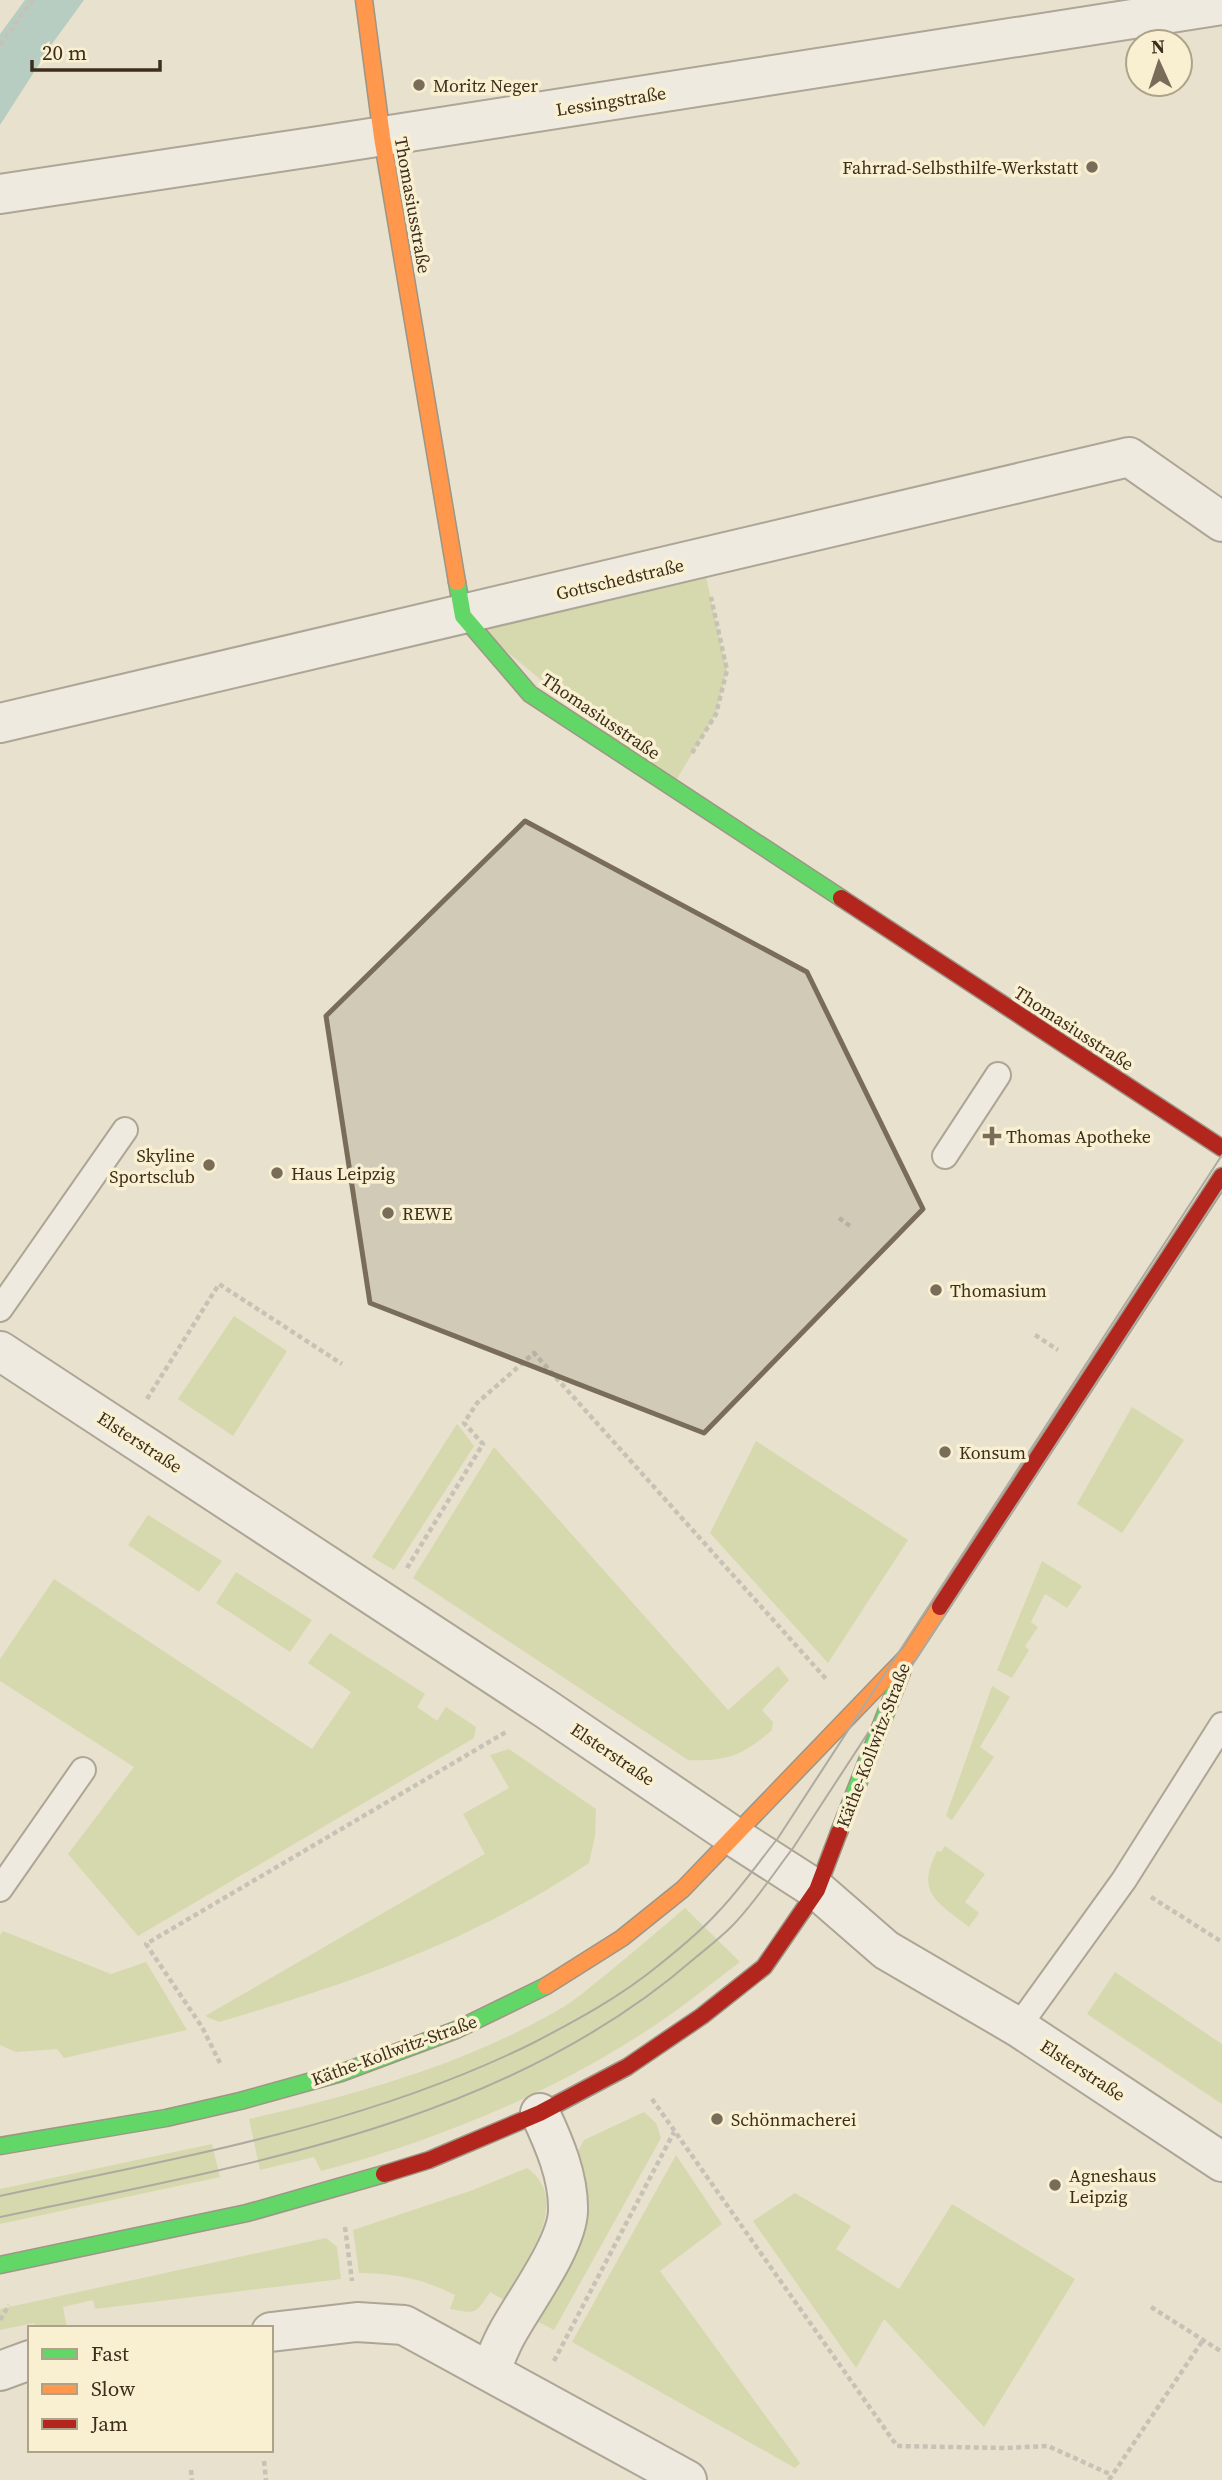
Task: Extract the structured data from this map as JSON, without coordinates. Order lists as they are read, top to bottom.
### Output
{
  "streets": {
    "street": [
      "Lessingstraße",
      "Thomasiusstraße",
      "Gottschedstraße",
      "Elsterstraße",
      "Käthe-Kollwitz-Straße"
    ]
  },
  "crossings": [
    ["Lessingstraße", "Thomasiusstraße"],
    ["Thomasiusstraße", "Gottschedstraße"],
    ["Elsterstraße", "Käthe-Kollwitz-Straße"]
  ],
  "places": {
    "other": [
      "Moritz Neger",
      "Fahrrad-Selbsthilfe-Werkstatt",
      "Skyline Sportsclub",
      "Haus Leipzig",
      "REWE",
      "Thomasium",
      "Konsum",
      "Schönmacherei",
      "Agneshaus Leipzig"
    ],
    "health": ["Thomas Apotheke"]
  },
  "legend": ["Fast", "Slow", "Jam"],
  "scale_bar": "20 m",
  "north": "top"
}
